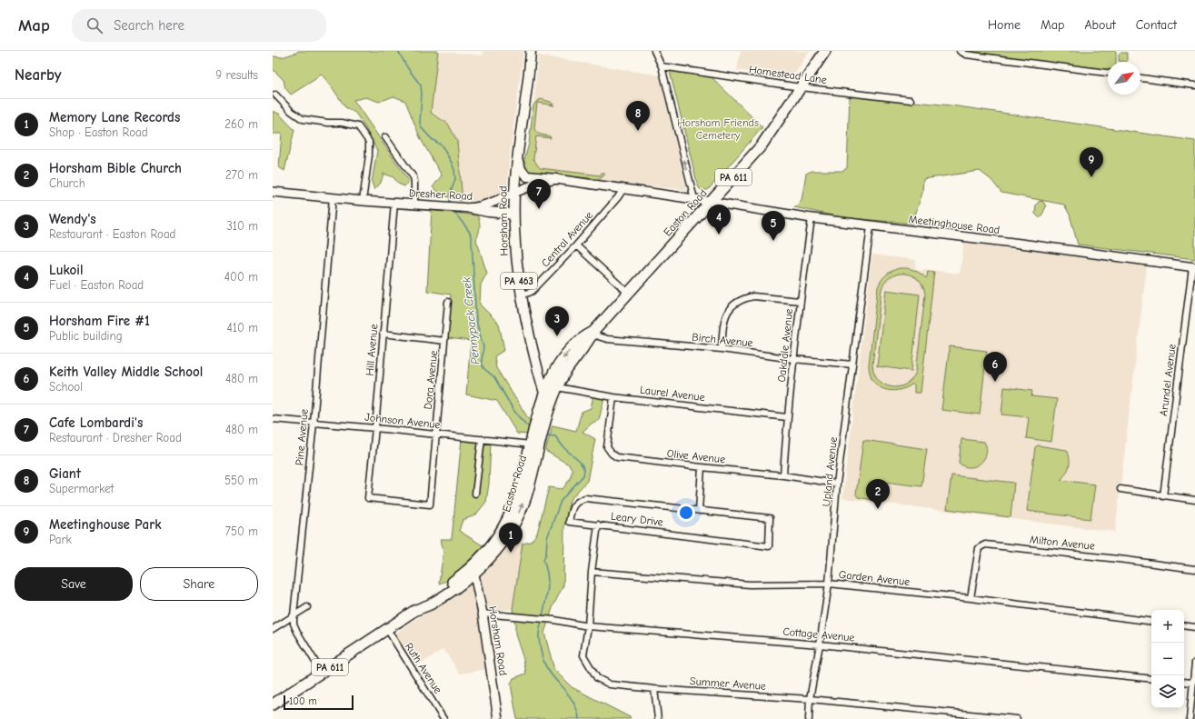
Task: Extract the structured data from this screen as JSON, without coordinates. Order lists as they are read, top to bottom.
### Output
{
  "streets": {
    "highway": ["PA 611", "Easton Road"],
    "main road": ["Horsham Road", "PA 463"],
    "street": [
      "Homestead Lane",
      "Dresher Road",
      "Meetinghouse Road",
      "Central Avenue",
      "Birch Avenue",
      "Oakdale Avenue",
      "Hill Avenue",
      "Dora Avenue",
      "Arundel Avenue",
      "Laurel Avenue",
      "Johnson Avenue",
      "Pine Avenue",
      "Olive Avenue",
      "Upland Avenue",
      "Leary Drive",
      "Milton Avenue",
      "Garden Avenue",
      "Cottage Avenue",
      "Ruth Avenue",
      "Summer Avenue"
    ]
  },
  "crossings": [
    ["Homestead Lane", "Easton Road"],
    ["Dresher Road", "Easton Road"],
    ["Dresher Road", "Horsham Road"],
    ["Dresher Road", "Meetinghouse Road"],
    ["Dresher Road", "Central Avenue"],
    ["Dresher Road", "Hill Avenue"],
    ["Dresher Road", "Pine Avenue"],
    ["Easton Road", "Horsham Road"],
    ["Easton Road", "Meetinghouse Road"],
    ["Easton Road", "Birch Avenue"],
    ["Easton Road", "Laurel Avenue"],
    ["Easton Road", "Johnson Avenue"],
    ["Easton Road", "Pine Avenue"],
    ["Easton Road", "Ruth Avenue"],
    ["Horsham Road", "Central Avenue"],
    ["Horsham Road", "Cottage Avenue"],
    ["Meetinghouse Road", "Oakdale Avenue"],
    ["Meetinghouse Road", "Arundel Avenue"],
    ["Meetinghouse Road", "Upland Avenue"],
    ["Birch Avenue", "Oakdale Avenue"],
    ["Birch Avenue", "Upland Avenue"],
    ["Oakdale Avenue", "Laurel Avenue"],
    ["Oakdale Avenue", "Olive Avenue"],
    ["Hill Avenue", "Dora Avenue"],
    ["Hill Avenue", "Johnson Avenue"],
    ["Dora Avenue", "Johnson Avenue"],
    ["Laurel Avenue", "Olive Avenue"],
    ["Johnson Avenue", "Pine Avenue"],
    ["Olive Avenue", "Upland Avenue"],
    ["Upland Avenue", "Garden Avenue"],
    ["Upland Avenue", "Cottage Avenue"],
    ["Upland Avenue", "Summer Avenue"],
    ["Leary Drive", "Summer Avenue"],
    ["Milton Avenue", "Garden Avenue"],
    ["Garden Avenue", "Summer Avenue"],
    ["Cottage Avenue", "Summer Avenue"]
  ],
  "water": ["Pennypack Creek"],
  "parks": ["Horsham Friends Cemetery"],
  "scale_bar": "100 m",
  "north": "top right",
  "page": {
    "header": "Map",
    "search": "Search here",
    "nav": [
      "Home",
      "Map",
      "About",
      "Contact"
    ],
    "heading": ["Nearby", "9 results"],
    "list": [
      {
        "mark": "1",
        "name": "Memory Lane Records",
        "note": "Shop · Easton Road",
        "value": "260 m"
      },
      {
        "mark": "2",
        "name": "Horsham Bible Church",
        "note": "Church",
        "value": "270 m"
      },
      {
        "mark": "3",
        "name": "Wendy's",
        "note": "Restaurant · Easton Road",
        "value": "310 m"
      },
      {
        "mark": "4",
        "name": "Lukoil",
        "note": "Fuel · Easton Road",
        "value": "400 m"
      },
      {
        "mark": "5",
        "name": "Horsham Fire #1",
        "note": "Public building",
        "value": "410 m"
      },
      {
        "mark": "6",
        "name": "Keith Valley Middle School",
        "note": "School",
        "value": "480 m"
      },
      {
        "mark": "7",
        "name": "Cafe Lombardi's",
        "note": "Restaurant · Dresher Road",
        "value": "480 m"
      },
      {
        "mark": "8",
        "name": "Giant",
        "note": "Supermarket",
        "value": "550 m"
      },
      {
        "mark": "9",
        "name": "Meetinghouse Park",
        "note": "Park",
        "value": "750 m"
      }
    ],
    "pins": [
      "8",
      "9",
      "7",
      "4",
      "5",
      "3",
      "6",
      "2",
      "1"
    ],
    "buttons": ["Save", "Share"],
    "map_buttons": ["+", "−"],
    "scale": "100 m"
  }
}
